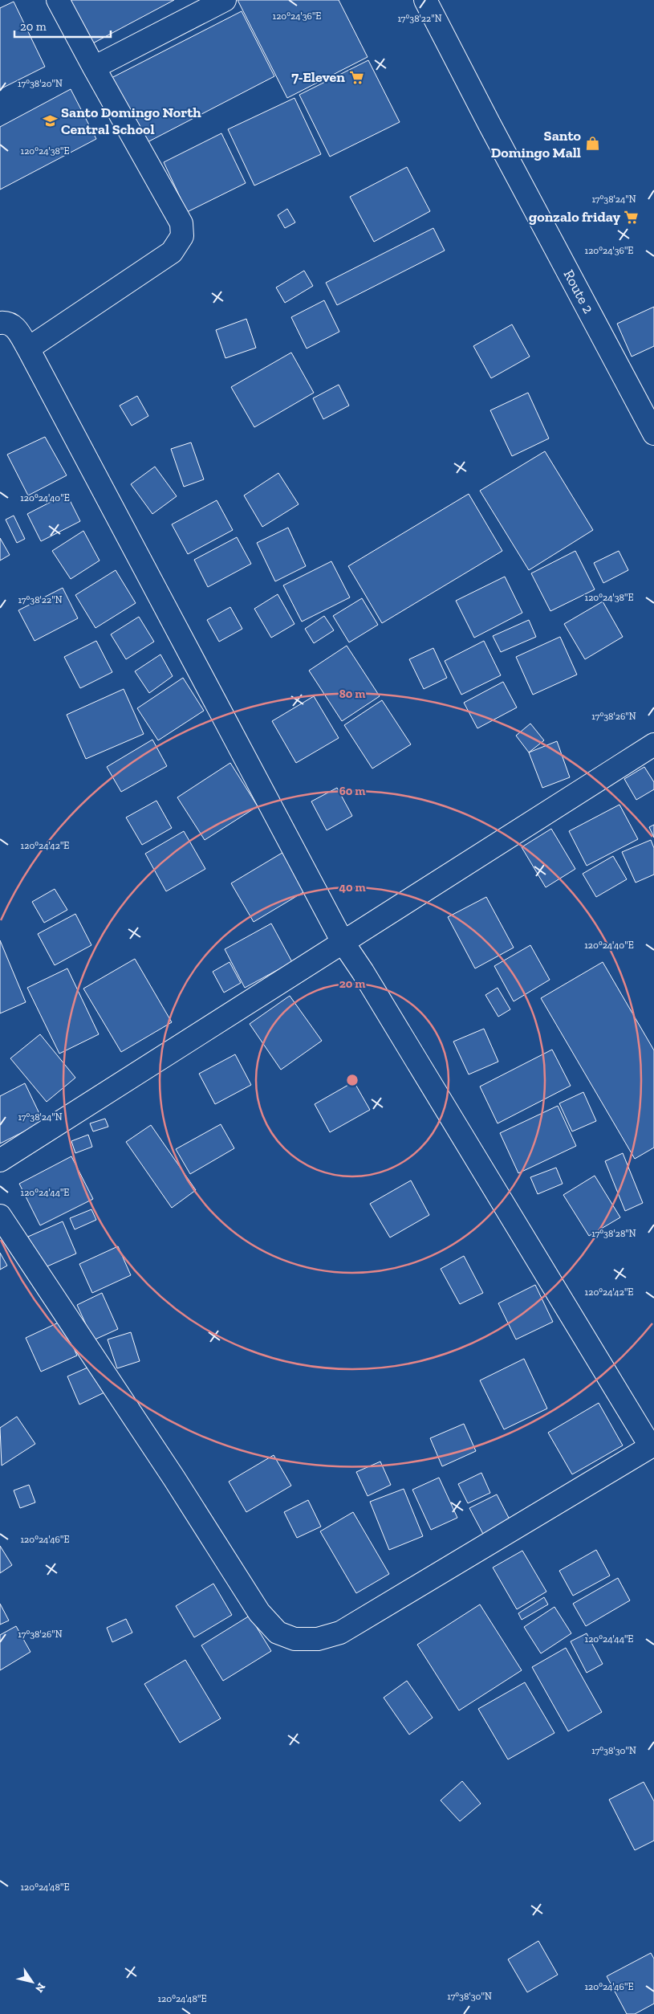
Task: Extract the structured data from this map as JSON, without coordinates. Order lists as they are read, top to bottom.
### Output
{
  "streets": {
    "main road": ["Route 2"]
  },
  "places": {
    "supermarket": ["7-Eleven", "gonzalo friday"],
    "school or university": ["Santo Domingo North Central School"],
    "shop": ["Santo Domingo Mall"]
  },
  "scale_bar": "20 m",
  "north": "bottom right",
  "coordinates": [
    "120°24'36\"E",
    "17°38'22\"N",
    "17°38'20\"N",
    "120°24'38\"E",
    "17°38'24\"N",
    "120°24'40\"E",
    "17°38'26\"N",
    "120°24'42\"E",
    "120°24'44\"E",
    "17°38'28\"N",
    "120°24'46\"E",
    "17°38'30\"N",
    "120°24'48\"E"
  ],
  "rings": [
    "80 m",
    "60 m",
    "40 m",
    "20 m"
  ]
}
